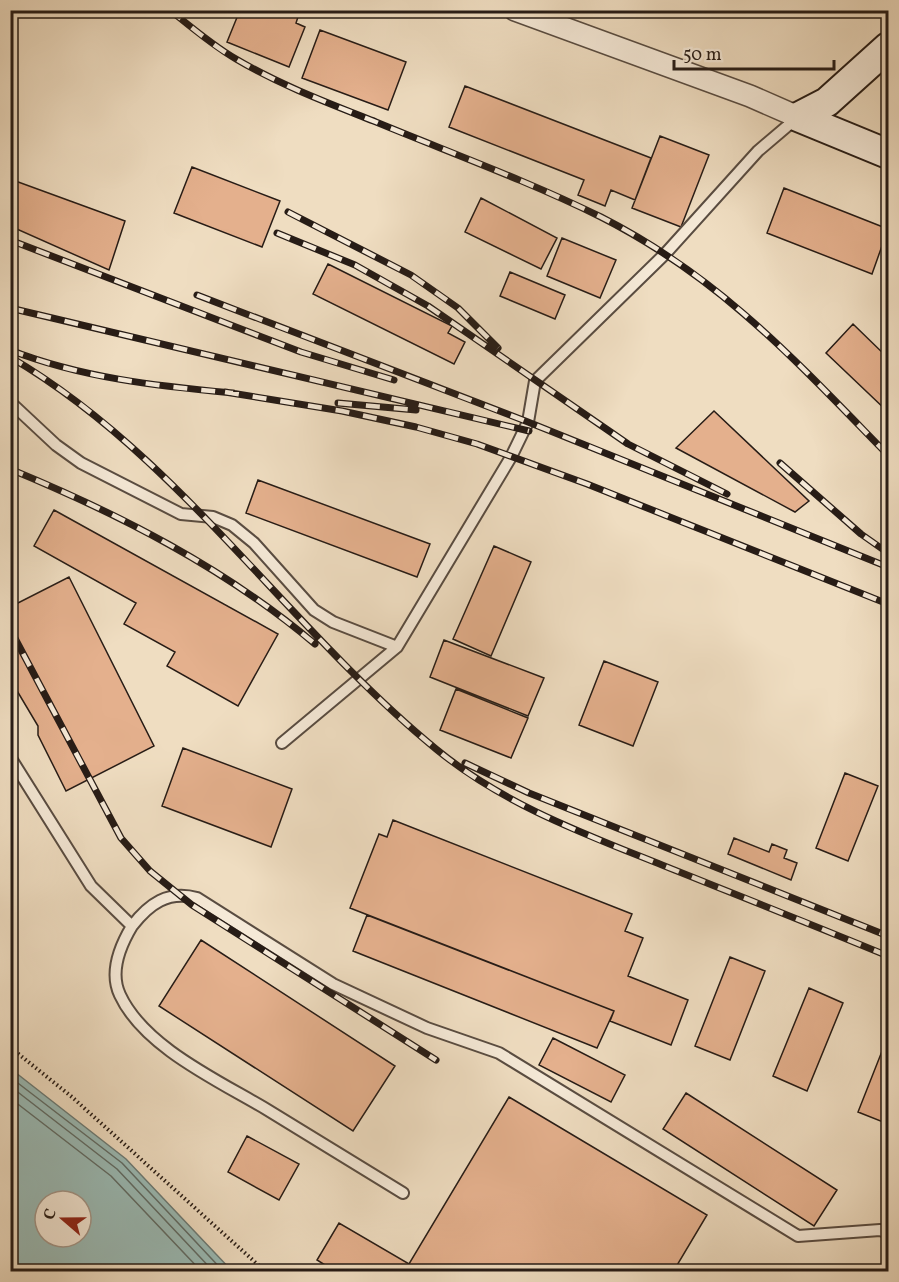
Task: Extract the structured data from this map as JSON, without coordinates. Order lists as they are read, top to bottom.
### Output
{
  "scale_bar": "50 m",
  "north": "left"
}
